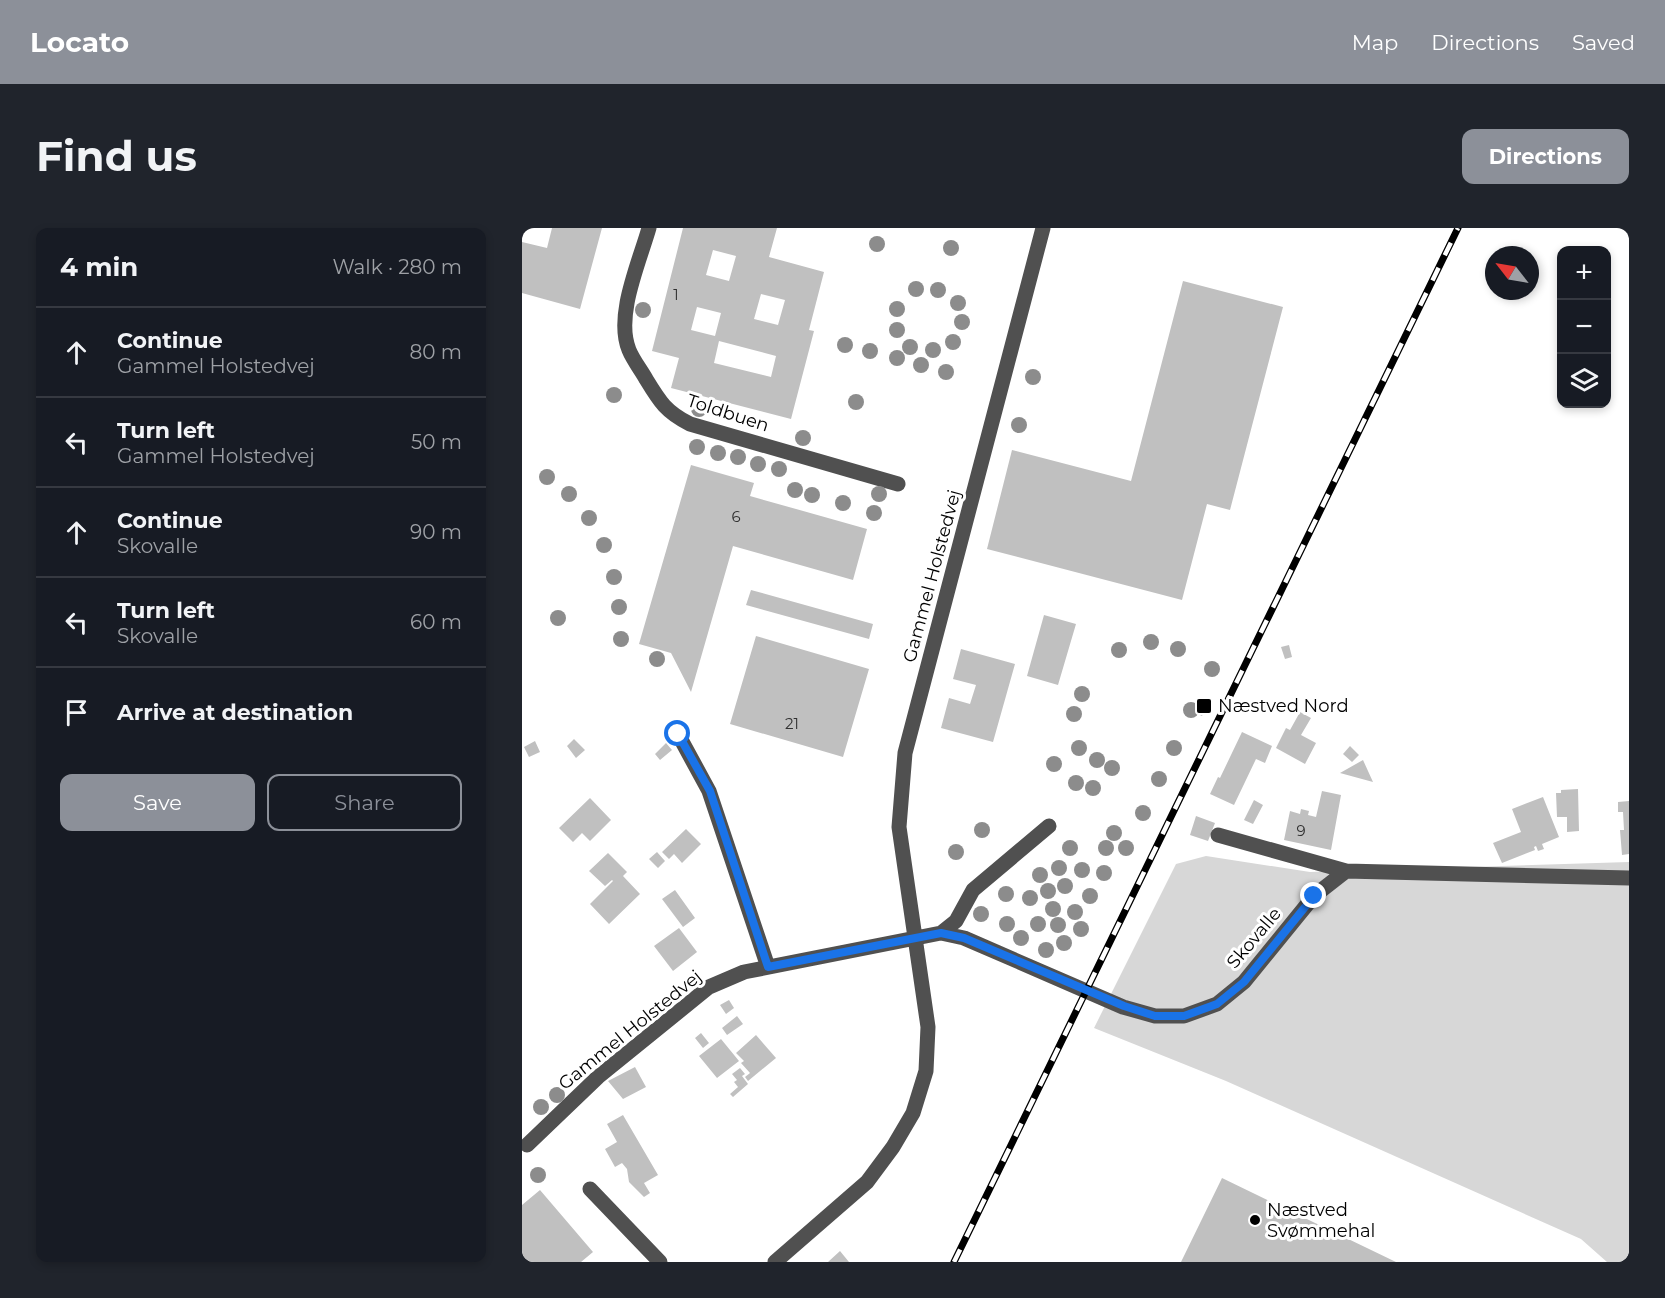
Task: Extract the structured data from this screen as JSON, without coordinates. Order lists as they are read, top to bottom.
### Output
{
  "streets": {
    "street": ["Toldbuen", "Gammel Holstedvej", "Skovalle"]
  },
  "crossings": [
    ["Gammel Holstedvej", "Skovalle"]
  ],
  "places": {
    "transit": ["Næstved Nord"],
    "other": ["Næstved Svømmehal"]
  },
  "house_numbers": [
    "1",
    "6",
    "21",
    "9"
  ],
  "north": "top left",
  "page": {
    "header": "Locato",
    "nav": ["Map", "Directions", "Saved"],
    "buttons": [
      "Directions",
      ["Save", "Share"]
    ],
    "title": "Find us",
    "heading": ["4 min", "Walk · 280 m"],
    "map_buttons": ["+", "−"],
    "list": [
      ["Continue", "Gammel Holstedvej", "80 m"],
      ["Turn left", "Gammel Holstedvej", "50 m"],
      ["Continue", "Skovalle", "90 m"],
      ["Turn left", "Skovalle", "60 m"],
      "Arrive at destination"
    ]
  }
}
